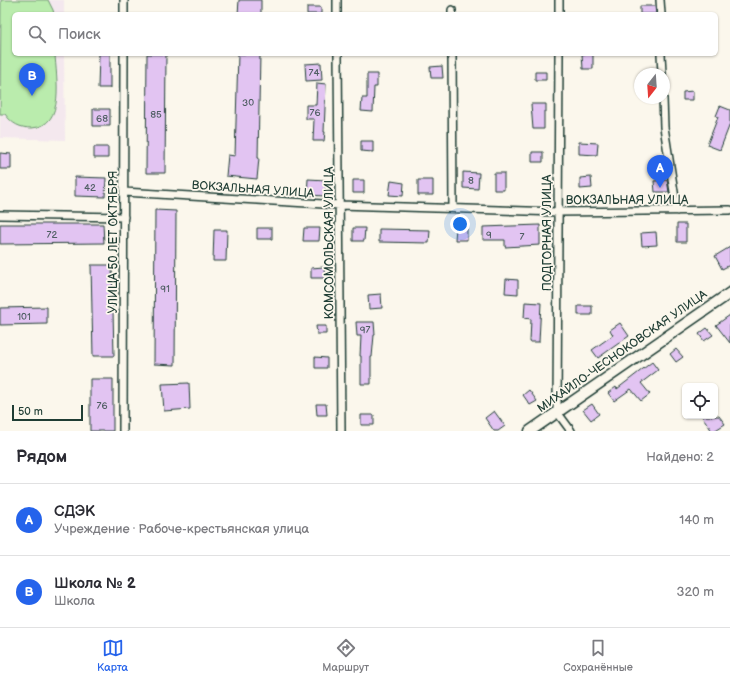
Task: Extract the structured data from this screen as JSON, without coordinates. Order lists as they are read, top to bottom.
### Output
{
  "streets": {
    "main road": ["МИХАЙЛО-ЧЕСНОКОВСКАЯ УЛИЦА"],
    "street": [
      "ВОКЗАЛЬНАЯ УЛИЦА",
      "ПОДГОРНАЯ УЛИЦА",
      "УЛИЦА 50 ЛЕТ ОКТЯБРЯ",
      "КОМСОМОЛЬСКАЯ УЛИЦА"
    ]
  },
  "crossings": [
    ["ВОКЗАЛЬНАЯ УЛИЦА", "ПОДГОРНАЯ УЛИЦА"],
    ["ВОКЗАЛЬНАЯ УЛИЦА", "УЛИЦА 50 ЛЕТ ОКТЯБРЯ"],
    ["ВОКЗАЛЬНАЯ УЛИЦА", "КОМСОМОЛЬСКАЯ УЛИЦА"],
    ["ПОДГОРНАЯ УЛИЦА", "МИХАЙЛО-ЧЕСНОКОВСКАЯ УЛИЦА"]
  ],
  "house_numbers": [
    "74",
    "30",
    "76",
    "85",
    "68",
    "8",
    "42",
    "72",
    "9",
    "7",
    "91",
    "101",
    "97",
    "76"
  ],
  "scale_bar": "50 m",
  "north": "bottom",
  "page": {
    "search": "Поиск",
    "pins": ["B", "A"],
    "scale": "50 m",
    "heading": ["Рядом", "Найдено: 2"],
    "list": [
      {
        "mark": "A",
        "name": "СДЭК",
        "note": "Учреждение · Рабоче-крестьянская улица",
        "value": "140 m"
      },
      {
        "mark": "B",
        "name": "Школа № 2",
        "note": "Школа",
        "value": "320 m"
      }
    ],
    "nav": ["Карта", "Маршрут", "Сохранённые"]
  }
}
